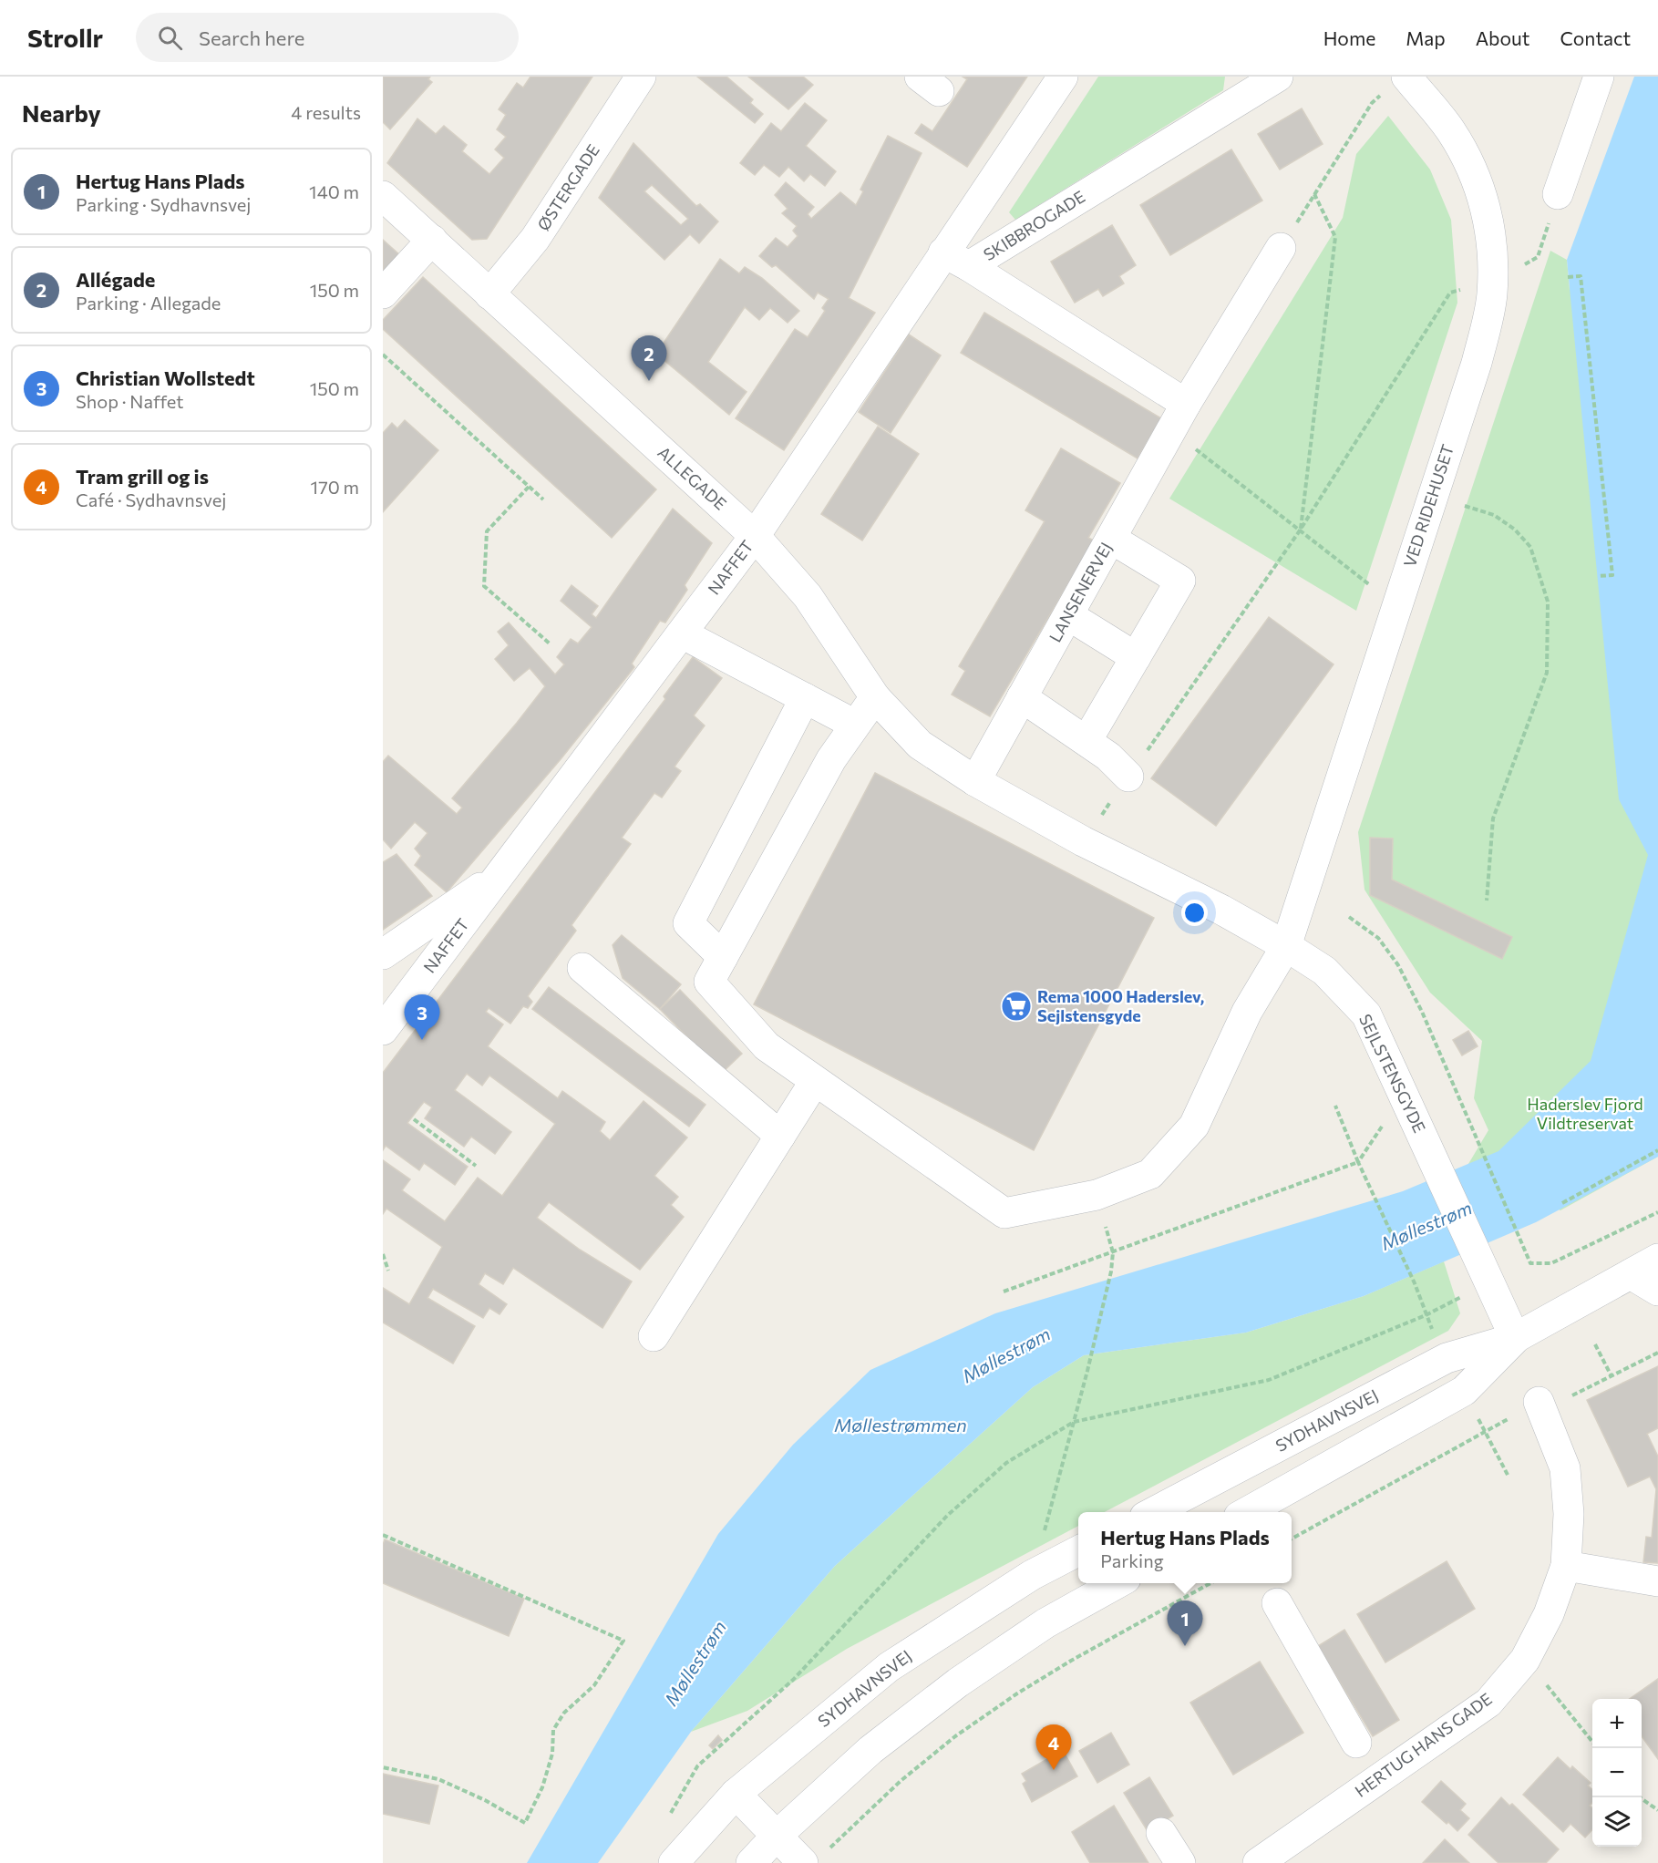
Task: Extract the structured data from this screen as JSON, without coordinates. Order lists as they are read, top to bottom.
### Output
{
  "streets": {
    "street": [
      "ØSTERGADE",
      "SKIBBROGADE",
      "ALLEGADE",
      "VED RIDEHUSET",
      "NAFFET",
      "LANSENERVEJ",
      "SEJLSTENSGYDE",
      "SYDHAVNSVEJ",
      "HERTUG HANS GADE"
    ]
  },
  "crossings": [
    ["ØSTERGADE", "ALLEGADE"],
    ["SKIBBROGADE", "NAFFET"],
    ["ALLEGADE", "NAFFET"],
    ["ALLEGADE", "LANSENERVEJ"],
    ["ALLEGADE", "SEJLSTENSGYDE"],
    ["VED RIDEHUSET", "SEJLSTENSGYDE"],
    ["LANSENERVEJ", "SEJLSTENSGYDE"],
    ["SEJLSTENSGYDE", "SYDHAVNSVEJ"]
  ],
  "water": ["Møllestrøm", "Møllestrømmen"],
  "parks": ["Haderslev Fjord Vildtreservat"],
  "places": {
    "supermarket": ["Rema 1000 Haderslev, Sejlstensgyde"]
  },
  "page": {
    "header": "Strollr",
    "search": "Search here",
    "nav": [
      "Home",
      "Map",
      "About",
      "Contact"
    ],
    "heading": ["Nearby", "4 results"],
    "list": [
      {
        "mark": "1",
        "name": "Hertug Hans Plads",
        "note": "Parking · Sydhavnsvej",
        "value": "140 m"
      },
      {
        "mark": "2",
        "name": "Allégade",
        "note": "Parking · Allegade",
        "value": "150 m"
      },
      {
        "mark": "3",
        "name": "Christian Wollstedt",
        "note": "Shop · Naffet",
        "value": "150 m"
      },
      {
        "mark": "4",
        "name": "Tram grill og is",
        "note": "Café · Sydhavnsvej",
        "value": "170 m"
      }
    ],
    "pins": [
      "2",
      "3",
      "1",
      "4"
    ],
    "popup": ["Hertug Hans Plads", "Parking"],
    "map_buttons": ["+", "−"]
  }
}
